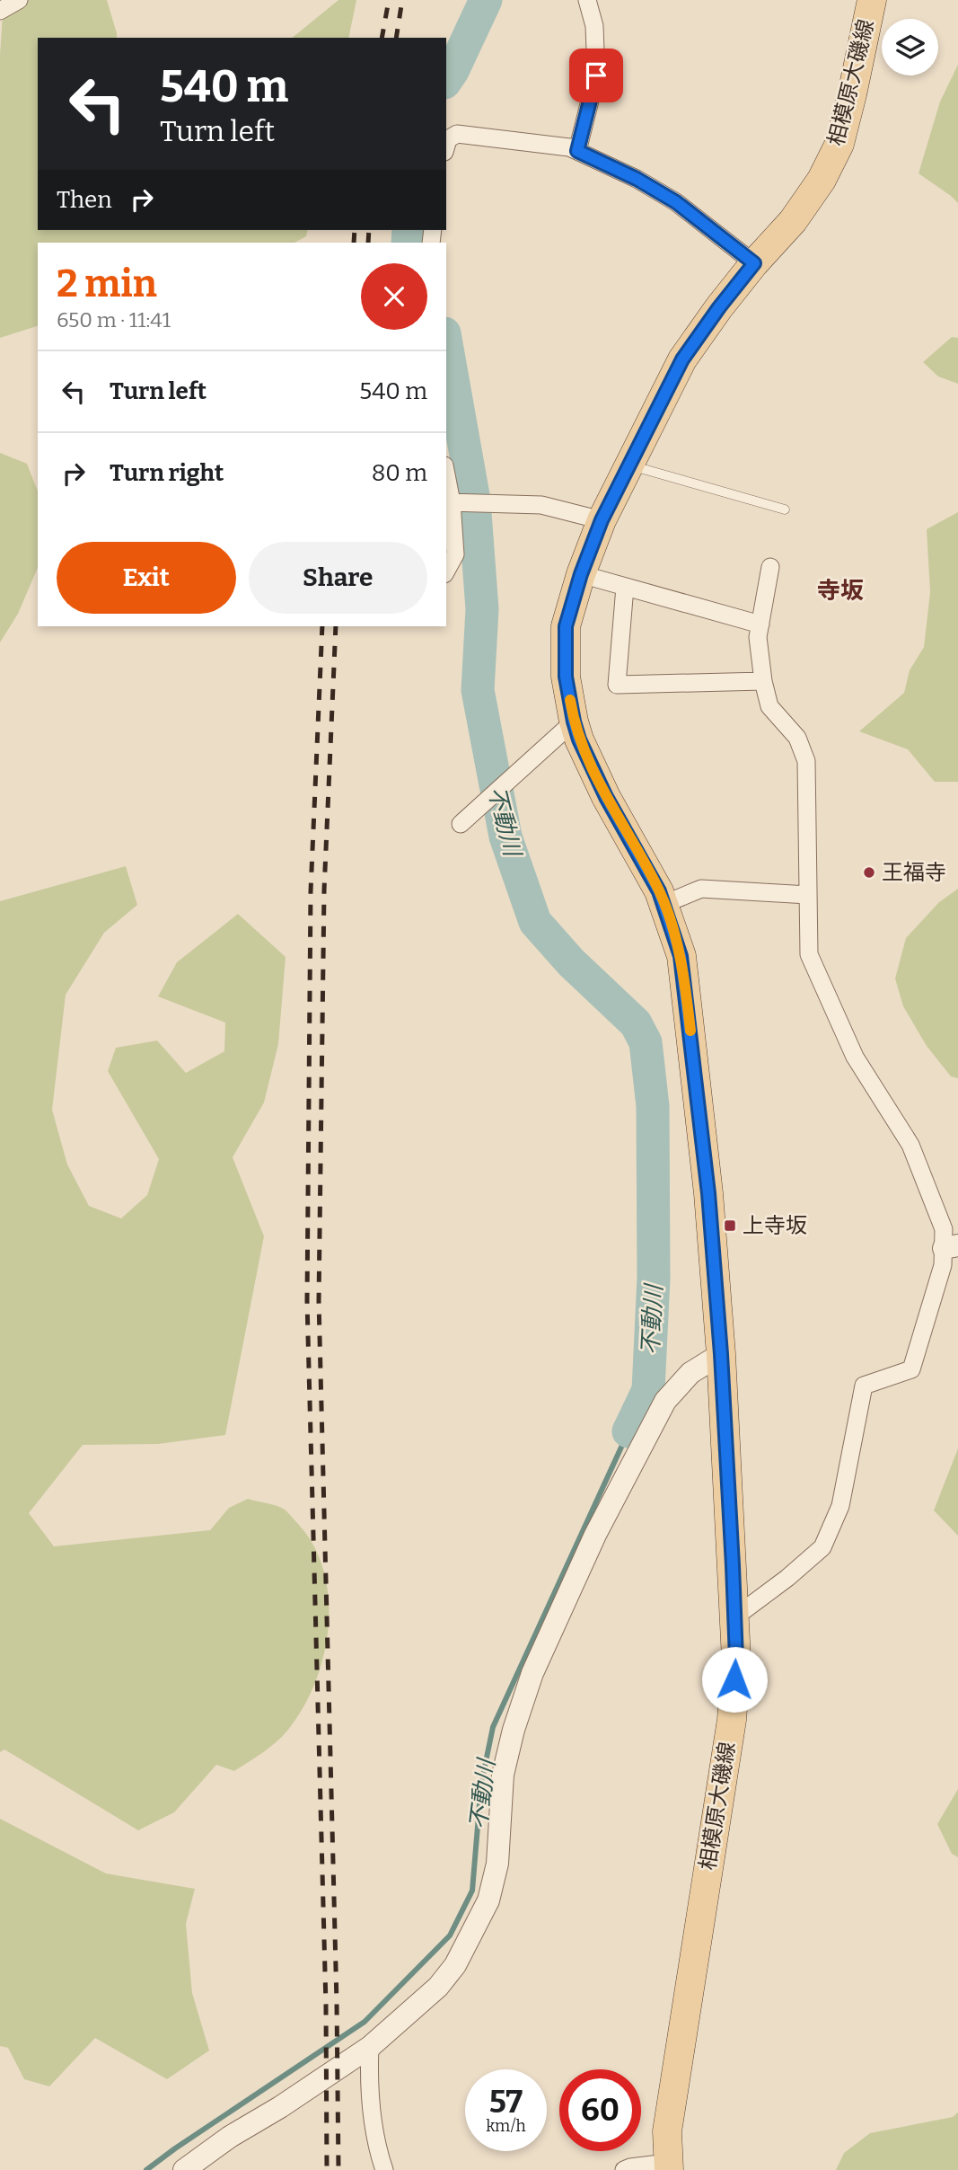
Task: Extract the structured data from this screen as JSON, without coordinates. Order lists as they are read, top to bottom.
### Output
{
  "streets": {
    "main road": ["相模原大磯線"]
  },
  "districts": ["寺坂"],
  "water": ["不動川"],
  "places": {
    "other": ["王福寺"],
    "transit": ["上寺坂"]
  },
  "page": {
    "turn": ["540 m", "Turn left"],
    "then": "Then",
    "heading": ["2 min", "650 m · 11:41"],
    "list": [
      {
        "name": "Turn left",
        "value": "540 m"
      },
      {
        "name": "Turn right",
        "value": "80 m"
      }
    ],
    "buttons": ["Exit", "Share"],
    "speed": "57 km/h",
    "limit": "60"
  }
}
